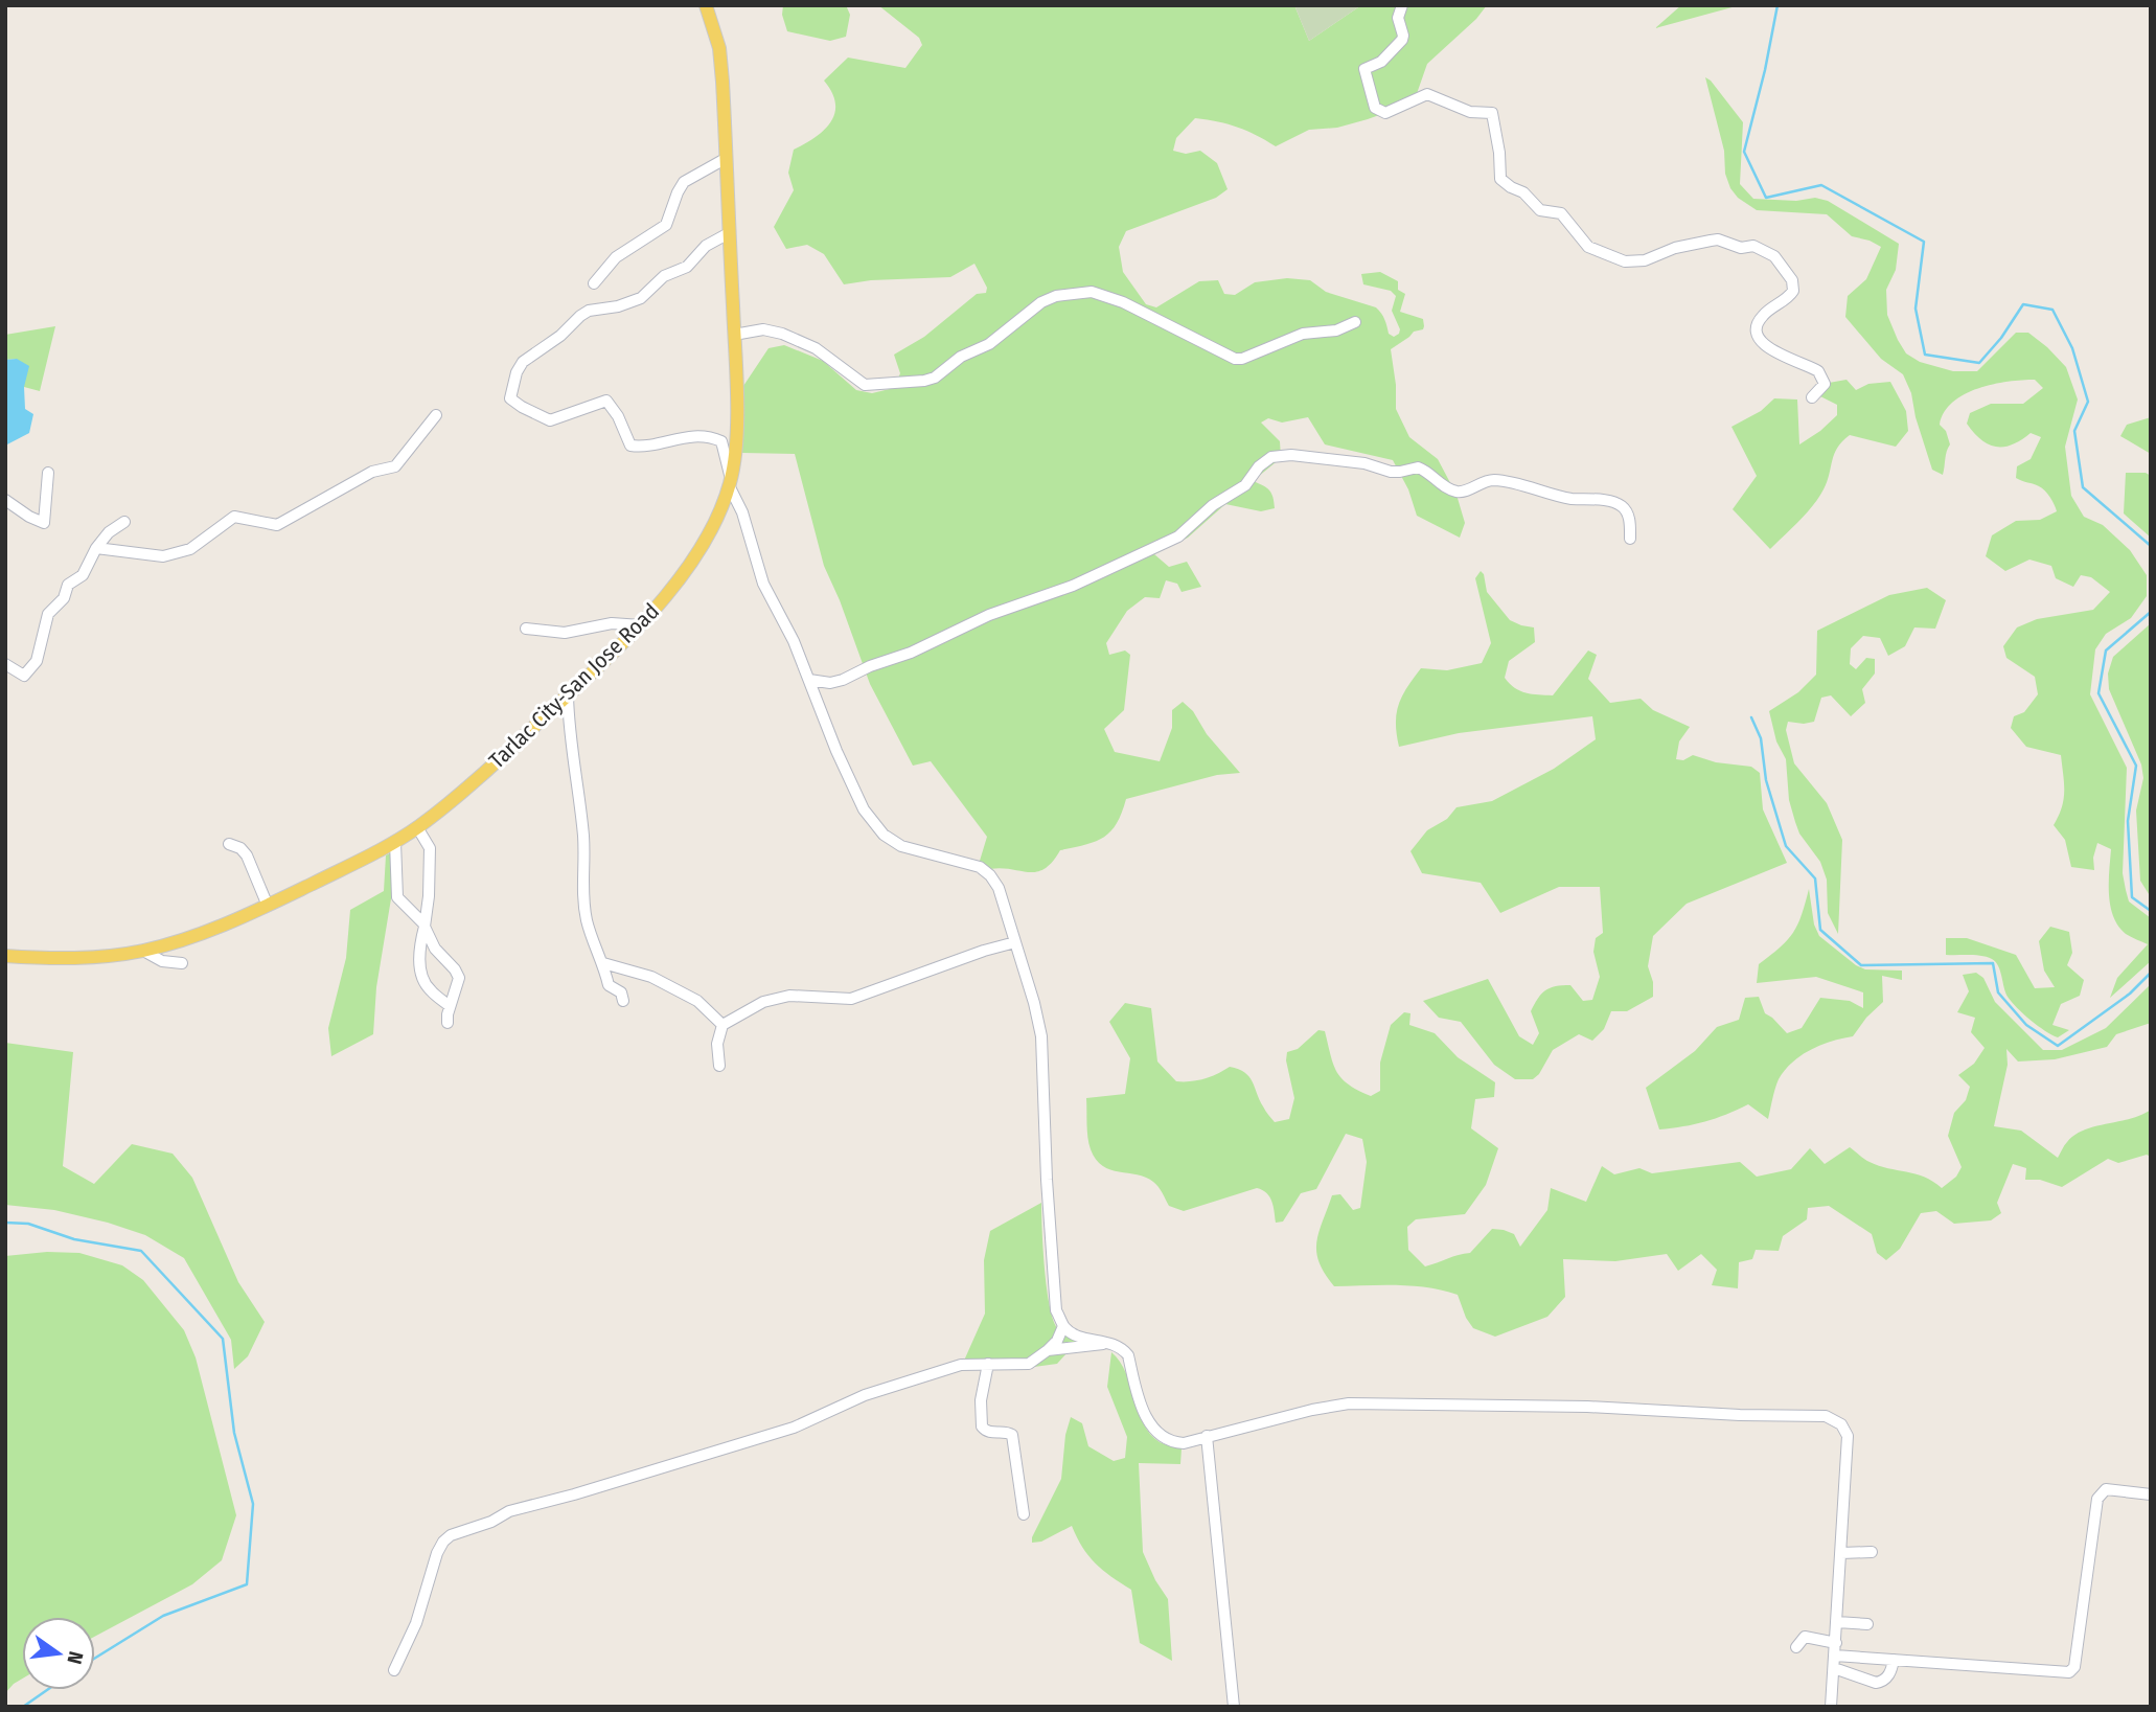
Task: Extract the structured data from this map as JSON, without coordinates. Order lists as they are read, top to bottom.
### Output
{
  "streets": {
    "main road": ["Tarlac City-San Jose Road"]
  },
  "north": "right"
}
